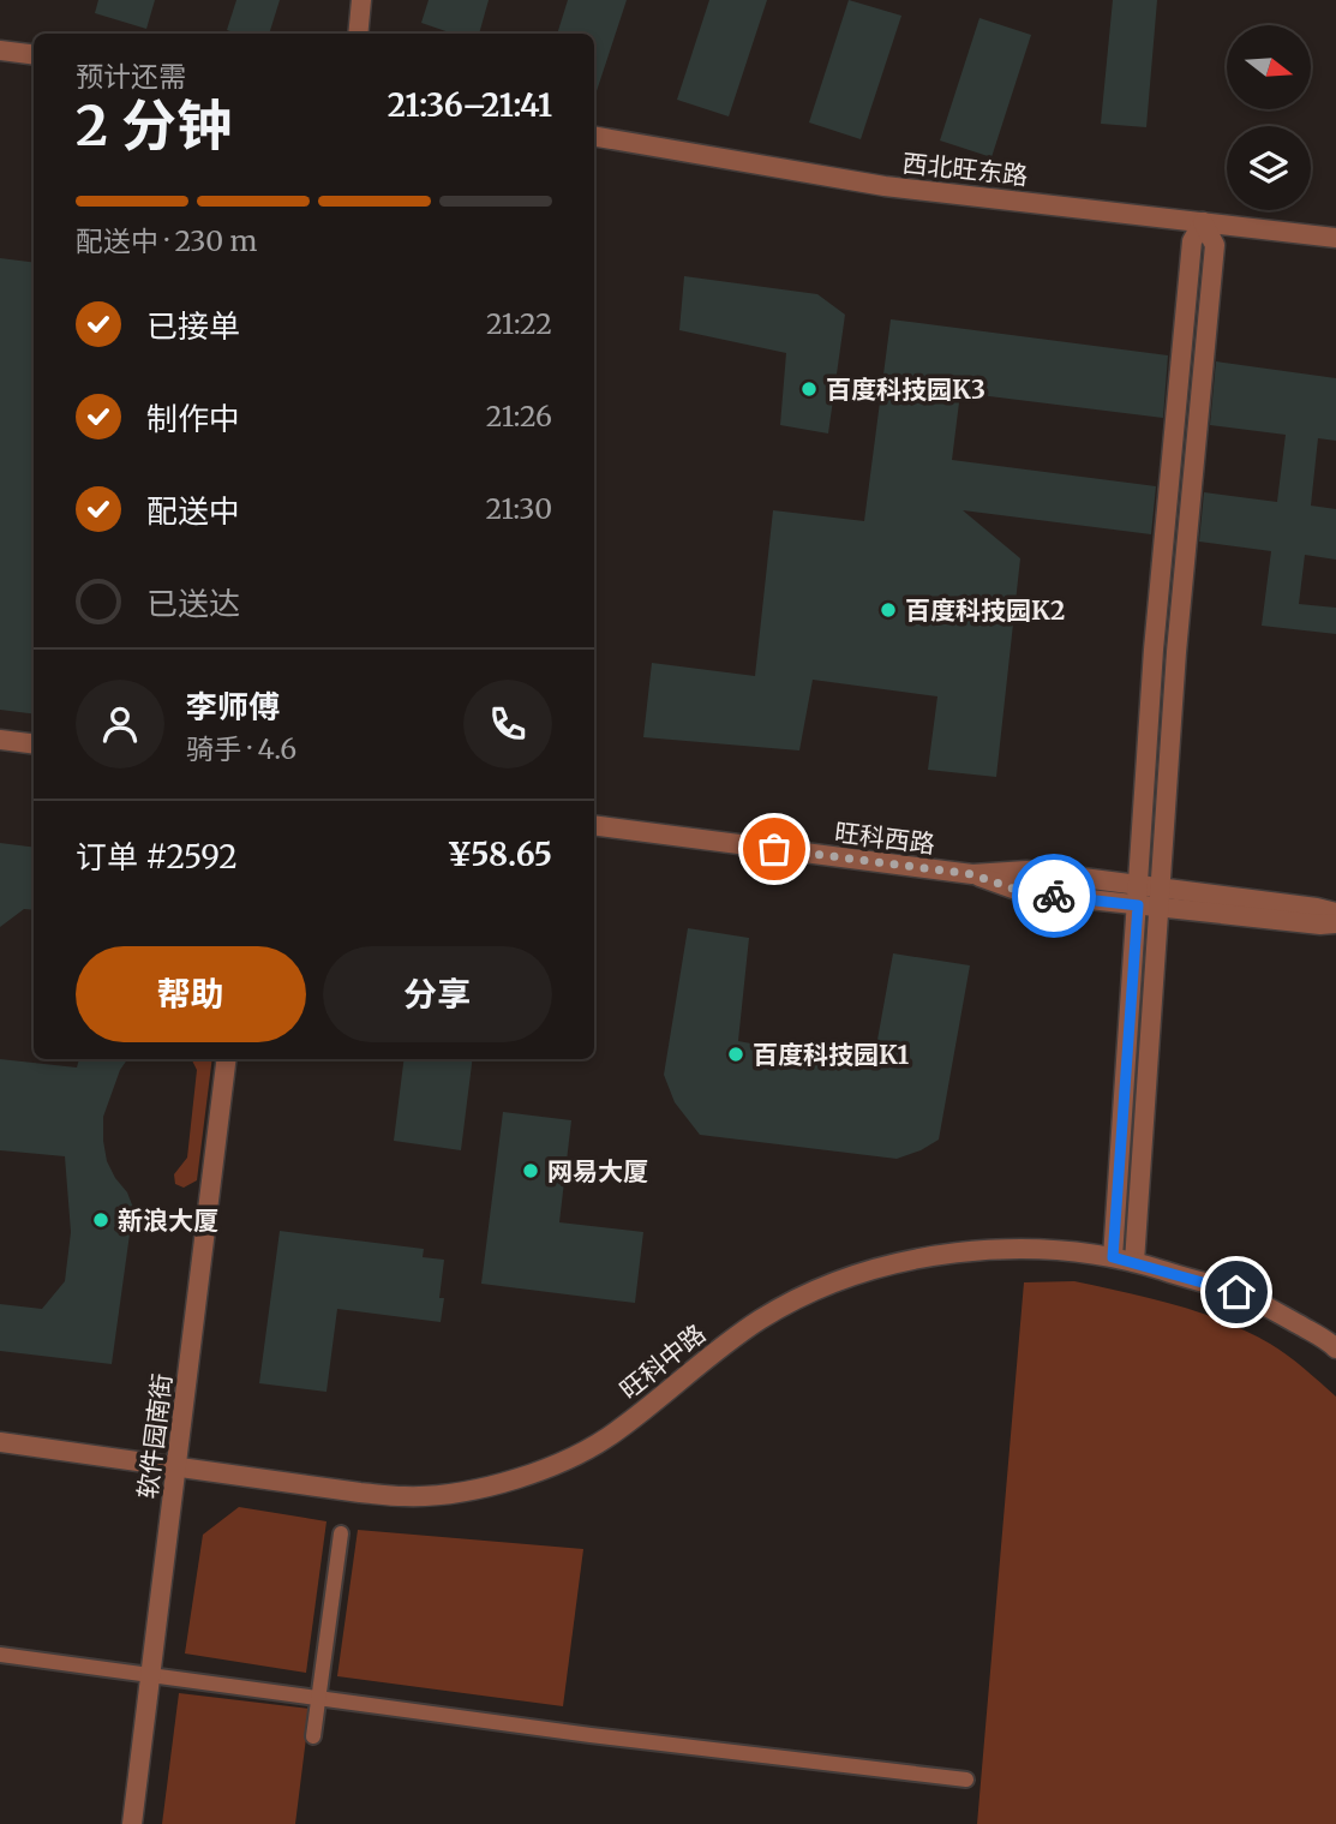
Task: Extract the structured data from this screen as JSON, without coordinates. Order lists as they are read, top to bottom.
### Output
{
  "streets": {
    "street": [
      "西北旺东路",
      "旺科西路",
      "旺科中路",
      "软件园南街"
    ]
  },
  "crossings": [
    ["旺科中路", "软件园南街"]
  ],
  "places": [
    "百度科技园K3",
    "百度科技园K2",
    "百度科技园K1",
    "网易大厦",
    "新浪大厦"
  ],
  "north": "right",
  "page": {
    "heading": ["2 分钟", "预计还需", "21:36–21:41"],
    "panel": [
      "李师傅",
      "骑手 · 4.6",
      "订单 #2592",
      "¥58.65"
    ],
    "bar": "配送中 · 230 m",
    "list": [
      ["已接单", "21:22"],
      ["制作中", "21:26"],
      ["配送中", "21:30"],
      "已送达"
    ],
    "buttons": ["帮助", "分享"]
  }
}
